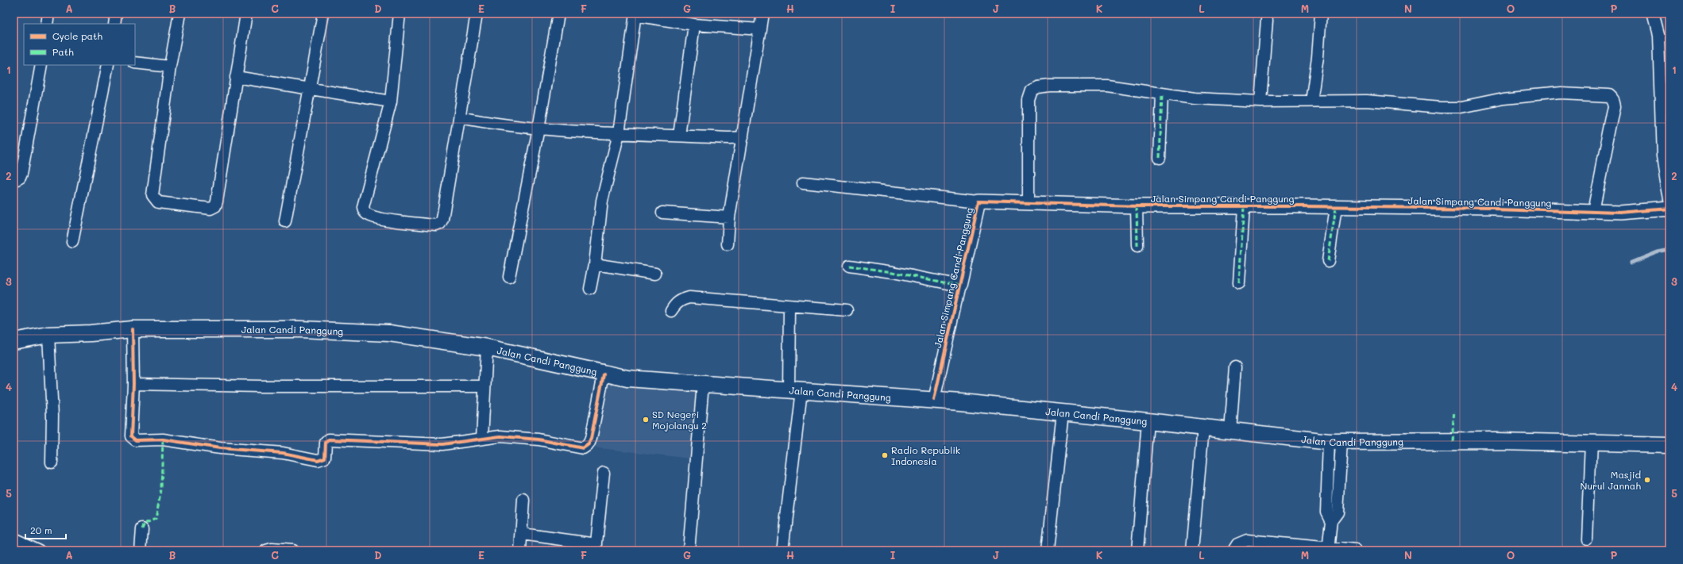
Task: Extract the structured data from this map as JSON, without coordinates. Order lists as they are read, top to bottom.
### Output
{
  "streets": {
    "main road": ["Jalan Candi Panggung"],
    "street": ["Jalan Simpang Candi Panggung"]
  },
  "crossings": [
    ["Jalan Simpang Candi Panggung", "Jalan Candi Panggung"]
  ],
  "places": ["SD Negeri Mojolangu 2", "Radio Republik Indonesia", "Masjid Nurul Jannah"],
  "legend": ["Cycle path", "Path"],
  "scale_bar": "20 m",
  "grid": {
    "columns": [
      "A",
      "B",
      "C",
      "D",
      "E",
      "F",
      "G",
      "H",
      "I",
      "J",
      "K",
      "L",
      "M",
      "N",
      "O",
      "P"
    ],
    "rows": [
      "1",
      "2",
      "3",
      "4",
      "5"
    ]
  }
}
